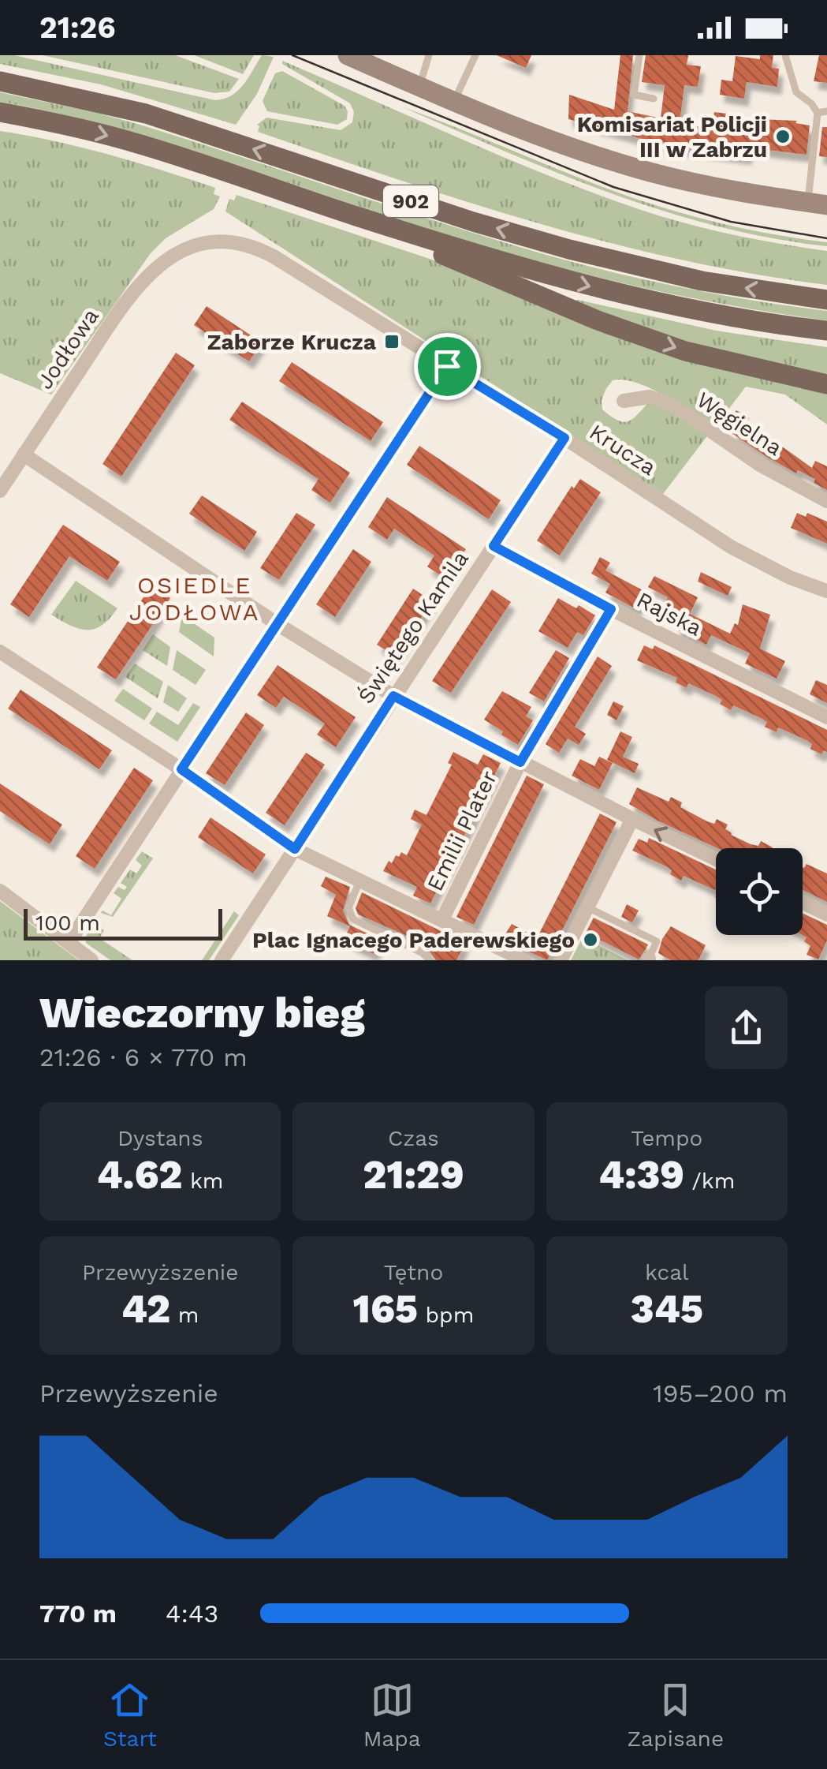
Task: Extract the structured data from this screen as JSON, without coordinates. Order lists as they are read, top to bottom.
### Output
{
  "streets": {
    "main road": ["902"],
    "street": [
      "Jodłowa",
      "Węgielna",
      "Krucza",
      "Rajska",
      "Świętego Kamila",
      "Emilii Plater"
    ]
  },
  "crossings": [
    ["Jodłowa", "Krucza"],
    ["Krucza", "Świętego Kamila"],
    ["Rajska", "Świętego Kamila"],
    ["Rajska", "Emilii Plater"]
  ],
  "districts": ["OSIEDLE JODŁOWA"],
  "places": {
    "other": ["Komisariat Policji III w Zabrzu", "Plac Ignacego Paderewskiego"],
    "transit": ["Zaborze Krucza"]
  },
  "scale_bar": "100 m",
  "page": {
    "status": "21:26",
    "scale": "100 m",
    "heading": ["Wieczorny bieg", "21:26 · 6 × 770 m"],
    "stats": [
      ["Dystans", "4.62 km"],
      ["Czas", "21:29"],
      ["Tempo", "4:39 /km"],
      ["Przewyższenie", "42 m"],
      ["Tętno", "165 bpm"],
      ["kcal", "345"]
    ],
    "chart": ["Przewyższenie", "195–200 m"],
    "list": [
      {
        "name": "770 m",
        "note": "4:43"
      }
    ],
    "tabs": ["Start", "Mapa", "Zapisane"]
  }
}
